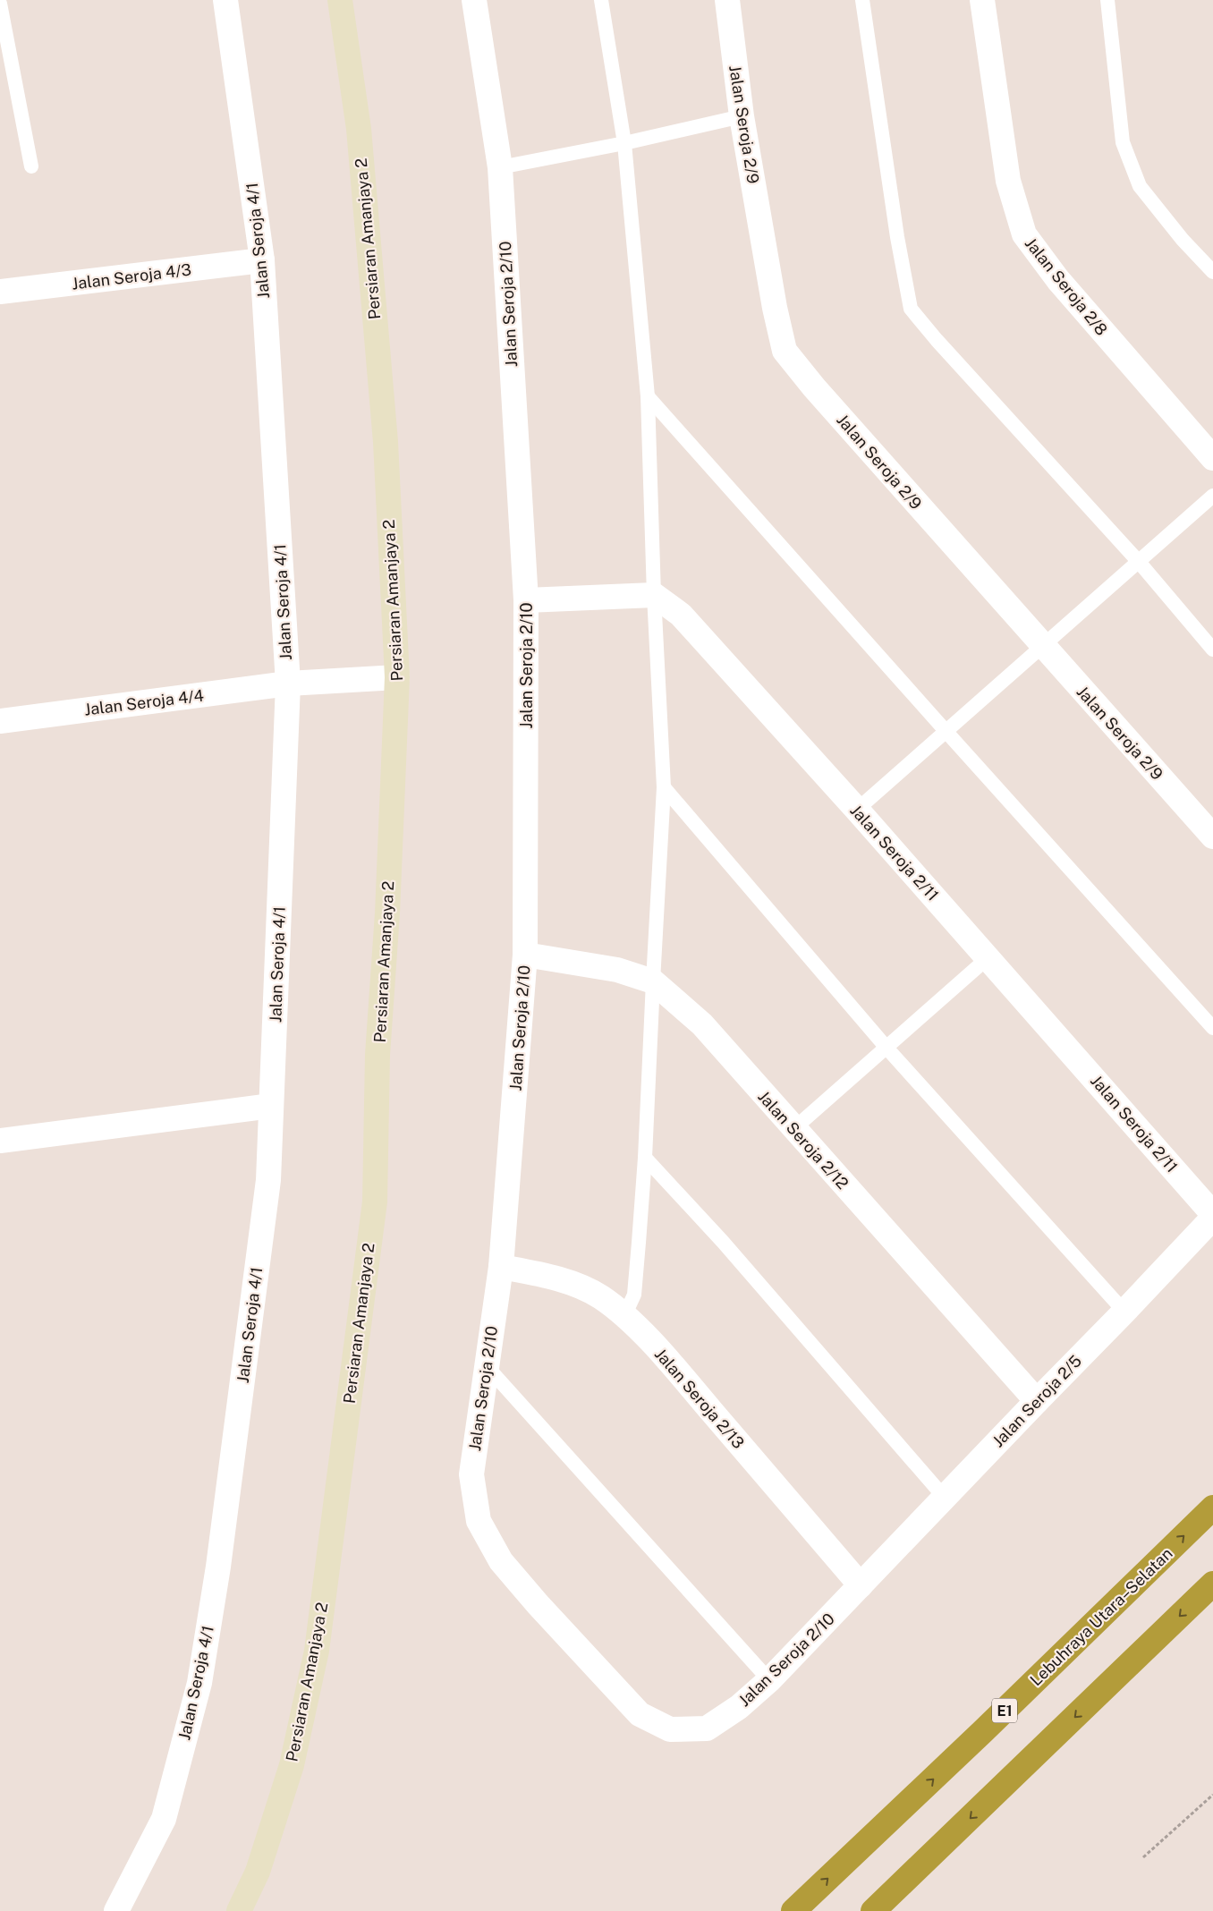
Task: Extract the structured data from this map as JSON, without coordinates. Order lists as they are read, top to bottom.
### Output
{
  "streets": {
    "highway": ["Lebuhraya Utara–Selatan", "E1"],
    "street": [
      "Jalan Seroja 2/9",
      "Persiaran Amanjaya 2",
      "Jalan Seroja 4/1",
      "Jalan Seroja 4/3",
      "Jalan Seroja 2/8",
      "Jalan Seroja 2/10",
      "Jalan Seroja 4/4",
      "Jalan Seroja 2/11",
      "Jalan Seroja 2/12",
      "Jalan Seroja 2/13",
      "Jalan Seroja 2/5"
    ]
  },
  "crossings": [
    ["Persiaran Amanjaya 2", "Jalan Seroja 4/4"],
    ["Jalan Seroja 4/1", "Jalan Seroja 4/3"],
    ["Jalan Seroja 4/1", "Jalan Seroja 4/4"],
    ["Jalan Seroja 2/10", "Jalan Seroja 2/12"],
    ["Jalan Seroja 2/10", "Jalan Seroja 2/13"],
    ["Jalan Seroja 2/10", "Jalan Seroja 2/5"],
    ["Jalan Seroja 2/12", "Jalan Seroja 2/5"],
    ["Jalan Seroja 2/13", "Jalan Seroja 2/5"]
  ]
}
